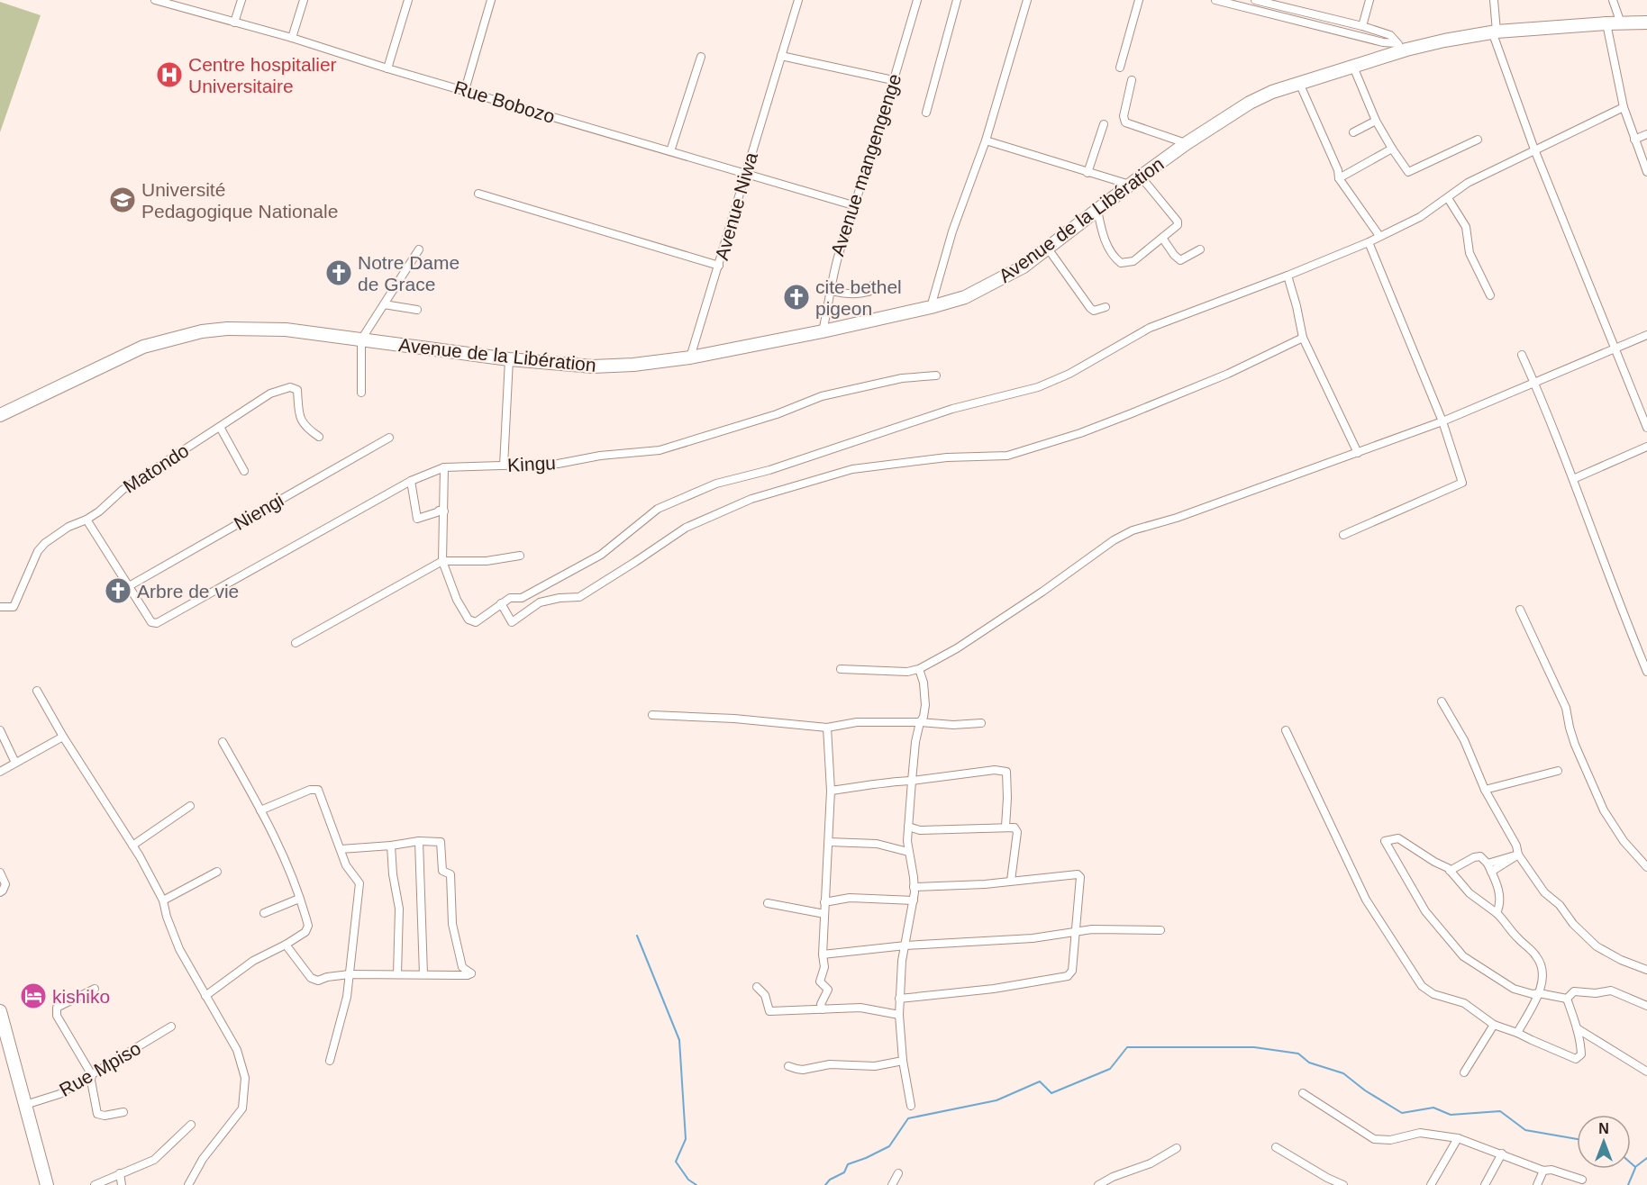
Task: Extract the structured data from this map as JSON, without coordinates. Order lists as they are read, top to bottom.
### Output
{
  "streets": {
    "highway": ["Avenue de la Libération"],
    "street": [
      "Rue Bobozo",
      "Avenue mangengenge",
      "Avenue Niwa",
      "Kingu",
      "Matondo",
      "Niengi",
      "Rue Mpiso"
    ]
  },
  "crossings": [
    ["Rue Bobozo", "Avenue mangengenge"],
    ["Rue Bobozo", "Avenue Niwa"],
    ["Avenue mangengenge", "Avenue de la Libération"],
    ["Avenue Niwa", "Avenue de la Libération"],
    ["Kingu", "Niengi"]
  ],
  "places": {
    "hospital": ["Centre hospitalier Universitaire"],
    "school or university": ["Université Pedagogique Nationale"],
    "church": ["Notre Dame de Grace", "cite bethel pigeon", "Arbre de vie"],
    "hotel": ["kishiko"]
  },
  "north": "top"
}
